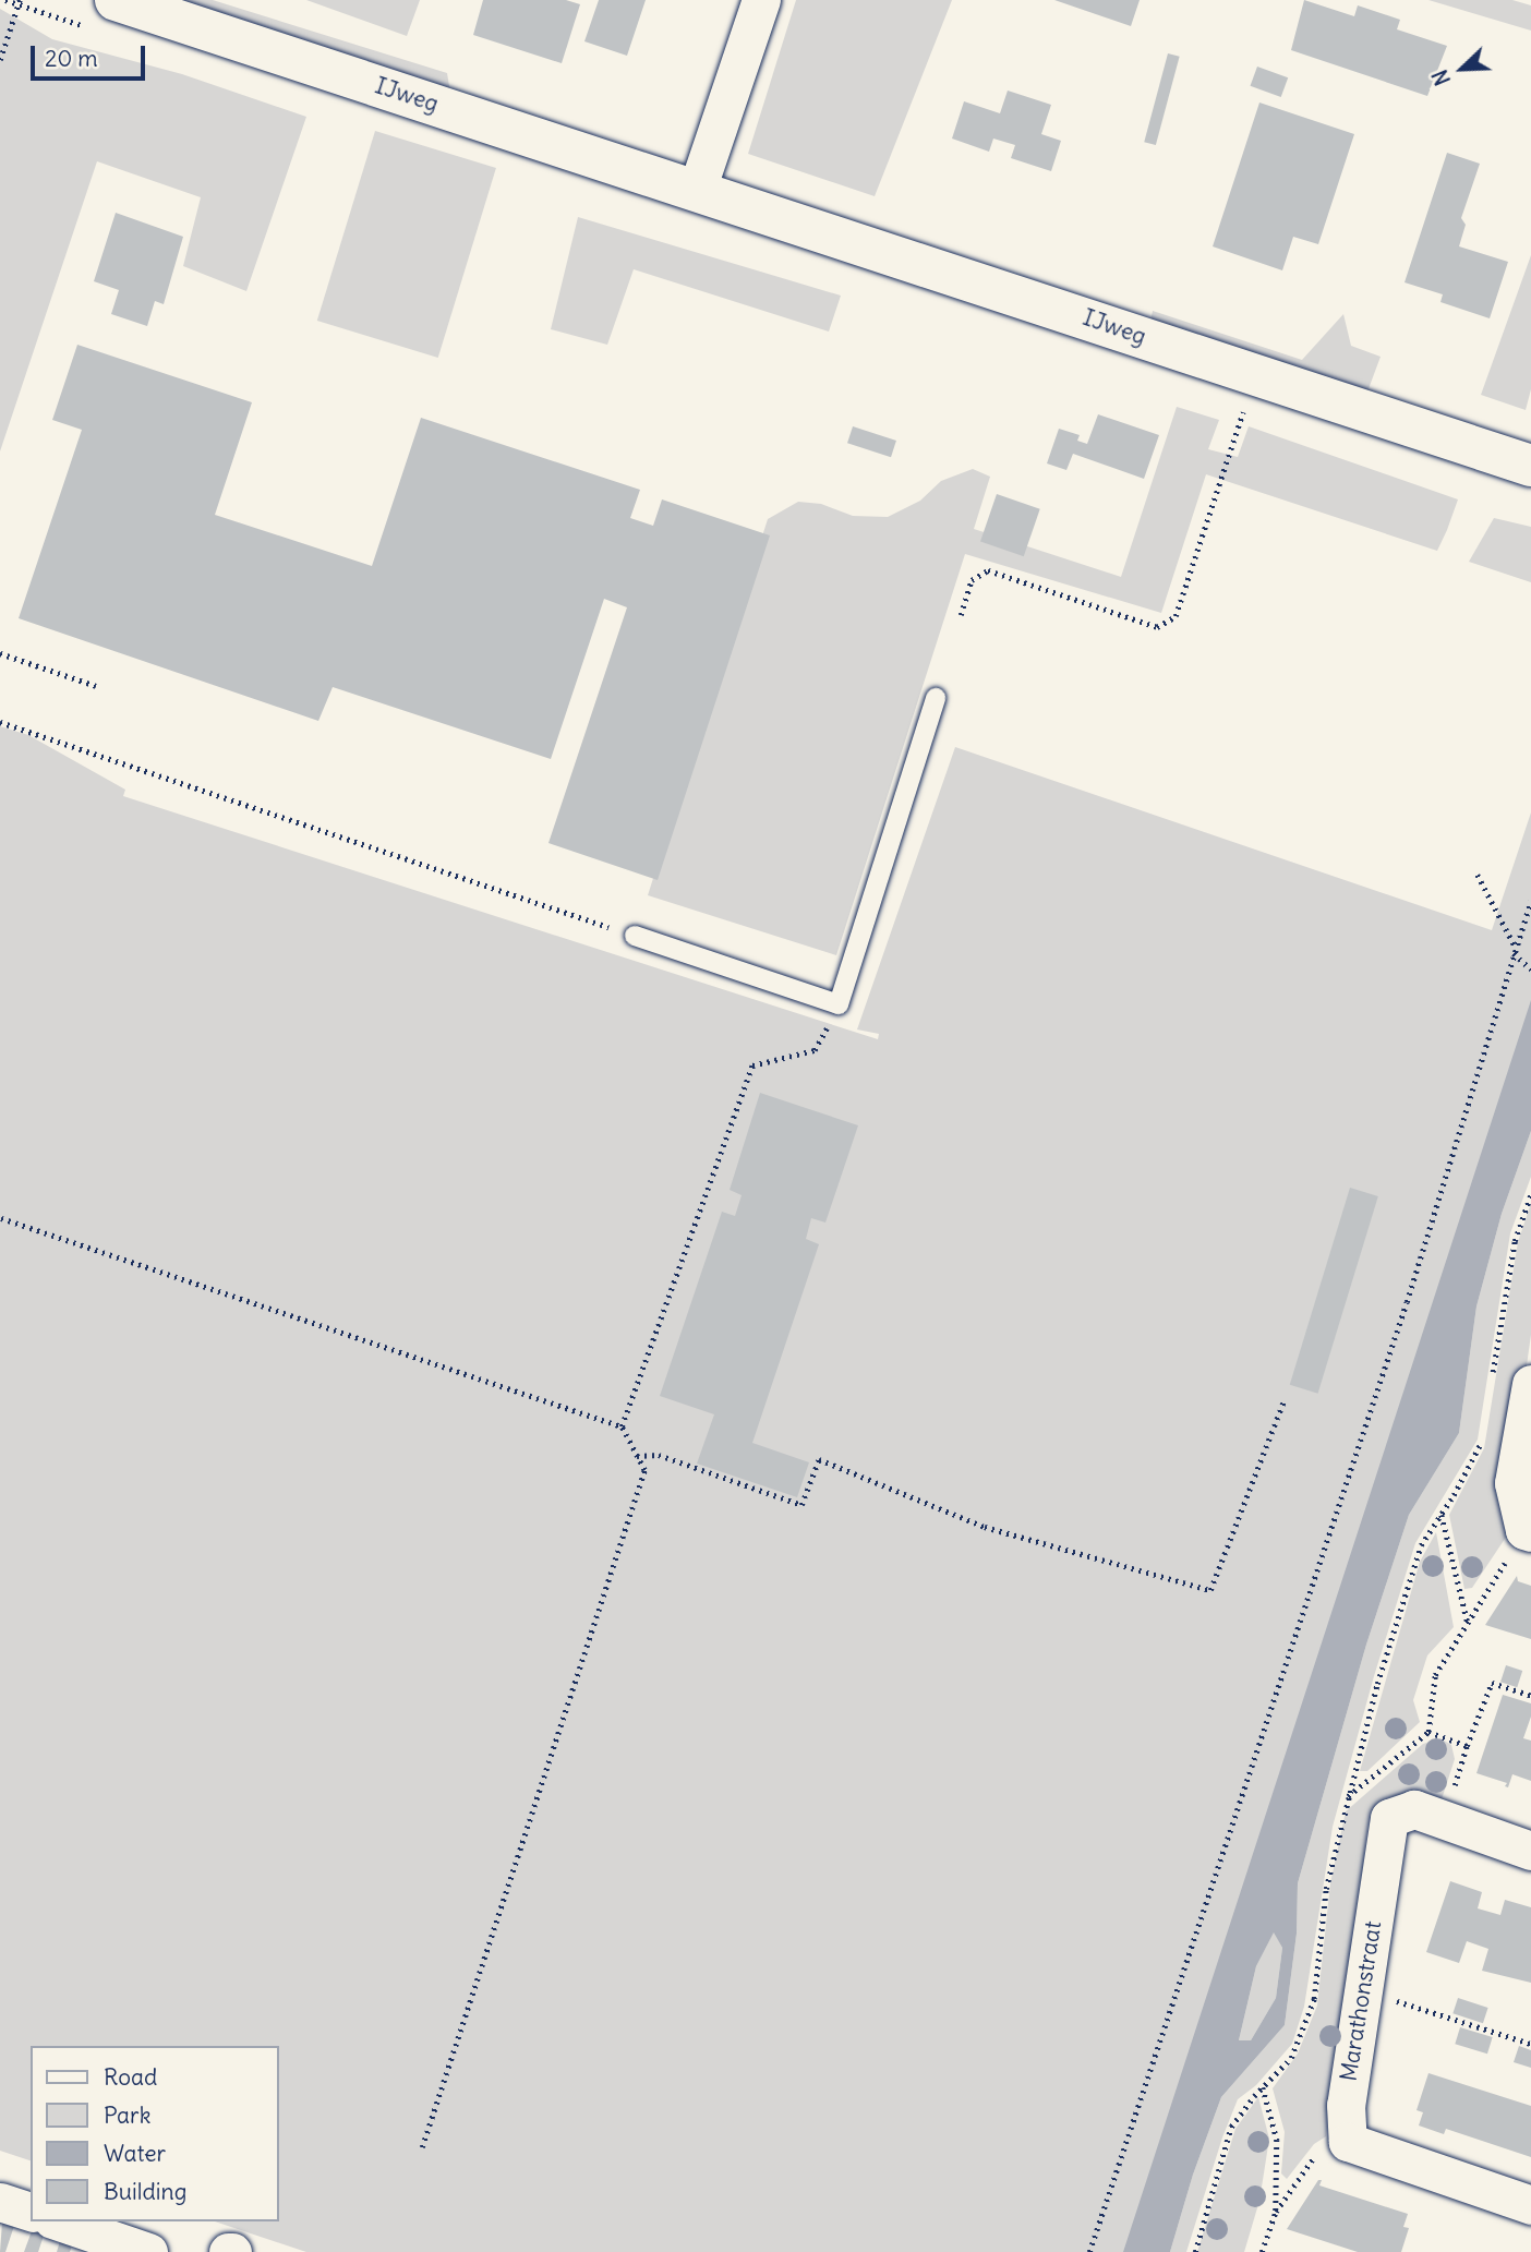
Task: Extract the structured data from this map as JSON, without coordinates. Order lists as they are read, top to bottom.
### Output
{
  "streets": {
    "street": ["IJweg", "Marathonstraat"]
  },
  "legend": [
    "Road",
    "Park",
    "Water",
    "Building"
  ],
  "scale_bar": "20 m",
  "north": "bottom left"
}
